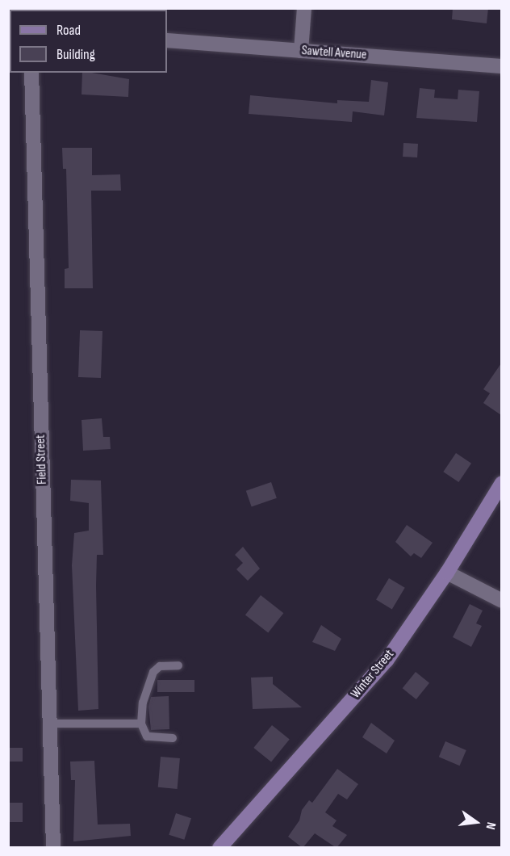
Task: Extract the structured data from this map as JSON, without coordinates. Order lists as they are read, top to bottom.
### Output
{
  "streets": {
    "main road": ["Winter Street"],
    "street": ["Sawtell Avenue", "Field Street"]
  },
  "legend": ["Road", "Building"],
  "north": "right"
}
